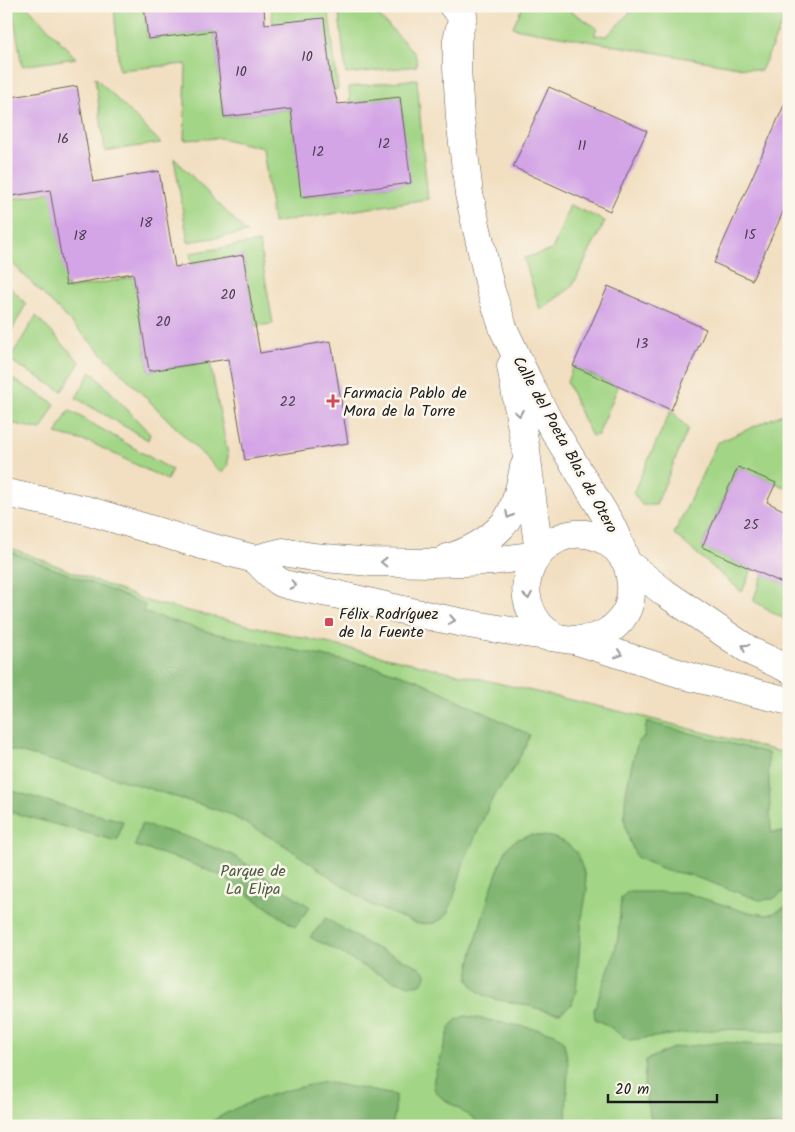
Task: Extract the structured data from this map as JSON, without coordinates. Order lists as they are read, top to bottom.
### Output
{
  "streets": {
    "street": ["Calle del Poeta Blas de Otero"]
  },
  "parks": ["Parque de La Elipa"],
  "places": {
    "health": ["Farmacia Pablo de Mora de la Torre"],
    "transit": ["Félix Rodríguez de la Fuente"]
  },
  "house_numbers": [
    "10",
    "10",
    "16",
    "12",
    "11",
    "12",
    "18",
    "15",
    "18",
    "20",
    "20",
    "13",
    "22",
    "25"
  ],
  "scale_bar": "20 m"
}
